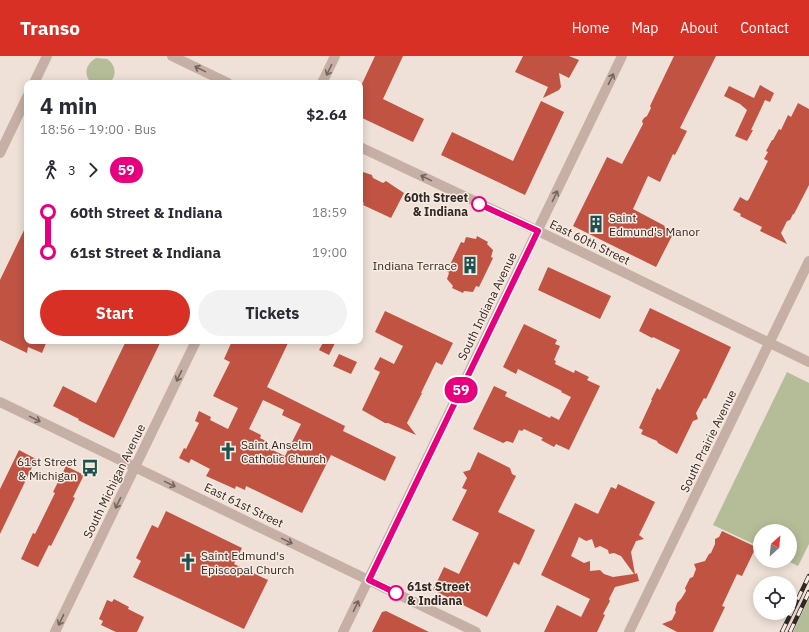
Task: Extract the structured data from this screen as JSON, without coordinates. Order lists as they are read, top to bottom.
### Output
{
  "streets": {
    "street": [
      "East 60th Street",
      "South Indiana Avenue",
      "South Prairie Avenue",
      "South Michigan Avenue",
      "East 61st Street"
    ]
  },
  "crossings": [
    ["East 60th Street", "South Indiana Avenue"],
    ["East 60th Street", "South Prairie Avenue"],
    ["South Indiana Avenue", "East 61st Street"],
    ["South Michigan Avenue", "East 61st Street"]
  ],
  "one_way": [
    "East 60th Street",
    "South Indiana Avenue",
    "South Michigan Avenue",
    "East 61st Street"
  ],
  "places": {
    "other": ["60th Street & Indiana", "61st Street & Indiana"],
    "building": ["Saint Edmund's Manor", "Indiana Terrace"],
    "church": ["Saint Anselm Catholic Church", "Saint Edmund's Episcopal Church"],
    "bus stop": ["61st Street & Michigan"]
  },
  "lines": ["bus line 59"],
  "north": "top right",
  "page": {
    "header": "Transo",
    "nav": [
      "Home",
      "Map",
      "About",
      "Contact"
    ],
    "on_map": "59",
    "heading": ["4 min", "18:56 – 19:00 · Bus", "$2.64"],
    "legs": ["3", "59"],
    "list": [
      {
        "name": "60th Street & Indiana",
        "value": "18:59"
      },
      {
        "name": "61st Street & Indiana",
        "value": "19:00"
      }
    ],
    "buttons": ["Start", "Tickets"]
  }
}
